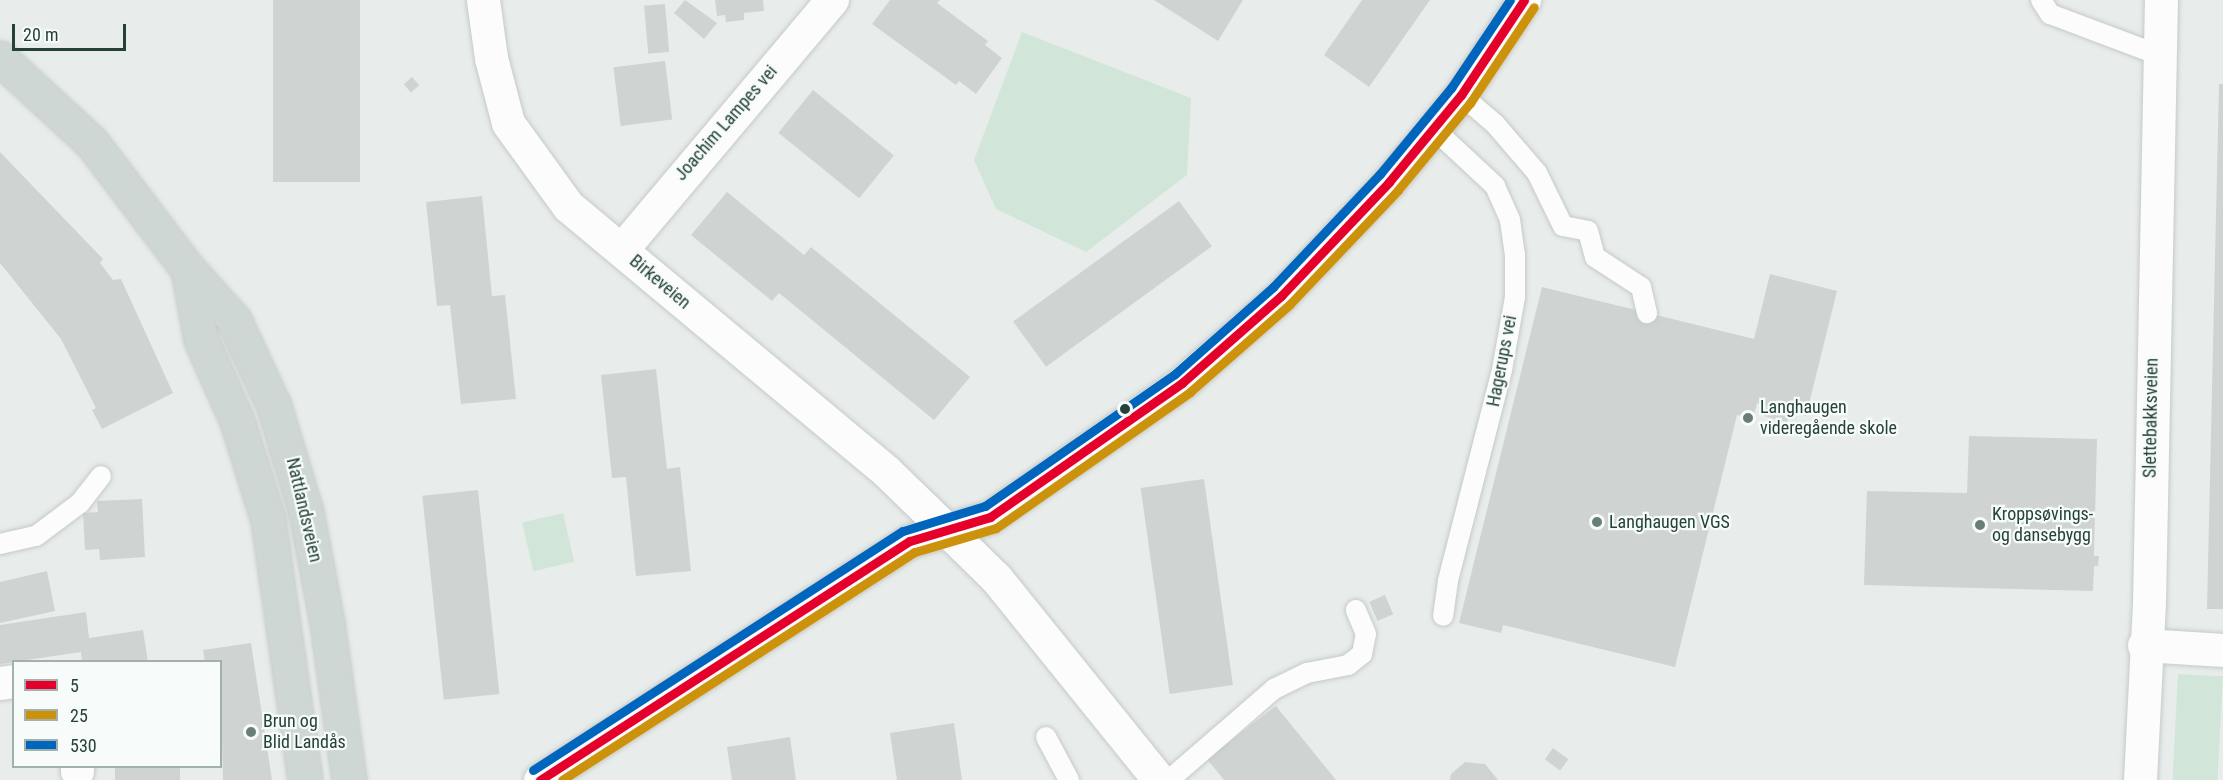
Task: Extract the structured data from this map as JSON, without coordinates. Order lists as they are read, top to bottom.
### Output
{
  "streets": {
    "main road": ["Nattlandsveien"],
    "street": ["Joachim Lampes vei", "Birkeveien", "Slettebakksveien"],
    "lane": ["Hagerups vei"]
  },
  "crossings": [
    ["Joachim Lampes vei", "Birkeveien"]
  ],
  "places": [
    "Langhaugen videregående skole",
    "Langhaugen VGS",
    "Kroppsøvings- og dansebygg",
    "Brun og Blid Landås"
  ],
  "lines": ["transit line 5", "transit line 530", "transit line 25"],
  "legend": ["5", "25", "530"],
  "scale_bar": "20 m"
}
